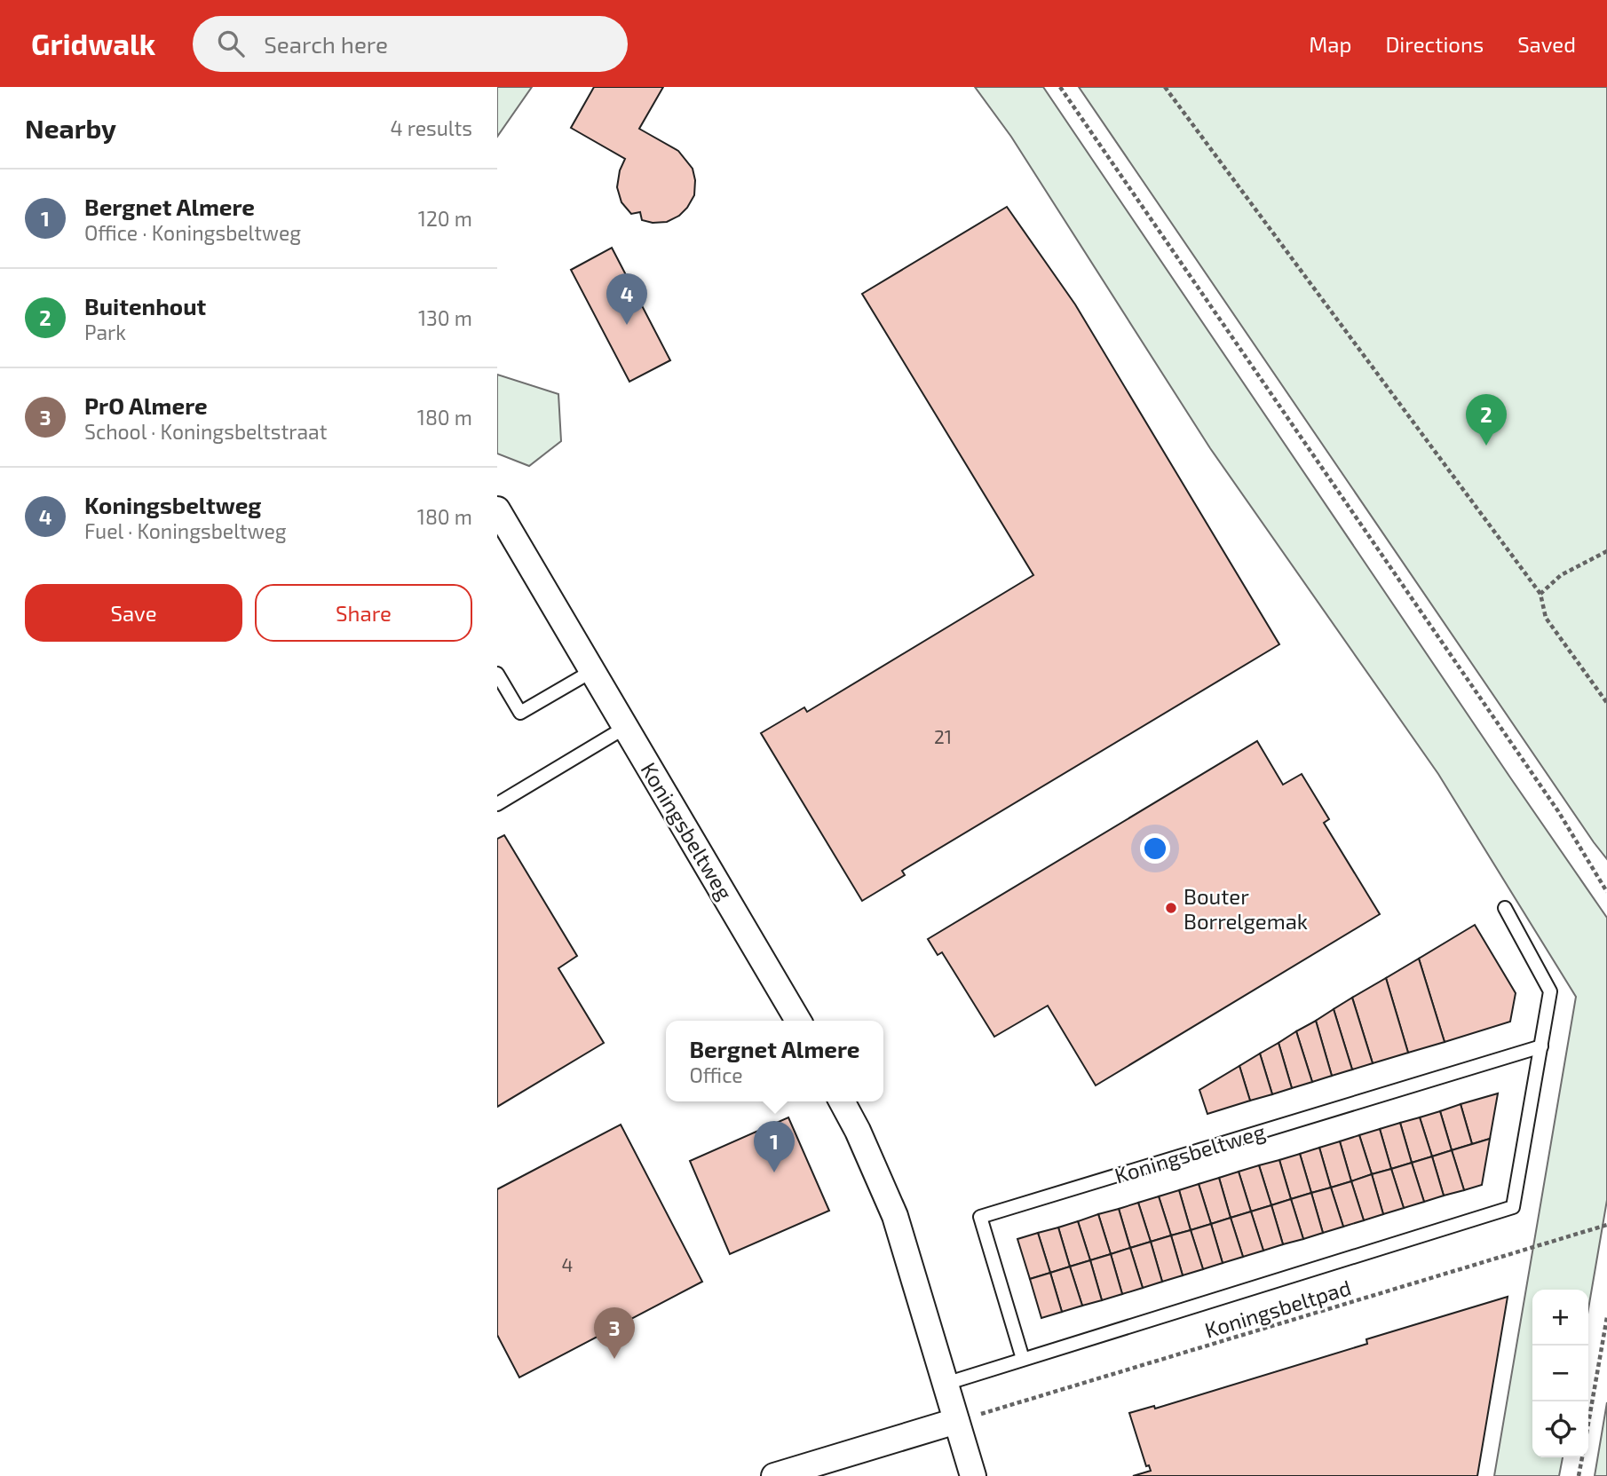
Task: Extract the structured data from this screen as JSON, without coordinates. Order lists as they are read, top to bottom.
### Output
{
  "streets": {
    "street": ["Koningsbeltweg"],
    "path": ["Koningsbeltpad"]
  },
  "places": ["Bouter Borrelgemak"],
  "house_numbers": ["21", "4"],
  "page": {
    "header": "Gridwalk",
    "search": "Search here",
    "nav": ["Map", "Directions", "Saved"],
    "heading": ["Nearby", "4 results"],
    "list": [
      {
        "mark": "1",
        "name": "Bergnet Almere",
        "note": "Office · Koningsbeltweg",
        "value": "120 m"
      },
      {
        "mark": "2",
        "name": "Buitenhout",
        "note": "Park",
        "value": "130 m"
      },
      {
        "mark": "3",
        "name": "PrO Almere",
        "note": "School · Koningsbeltstraat",
        "value": "180 m"
      },
      {
        "mark": "4",
        "name": "Koningsbeltweg",
        "note": "Fuel · Koningsbeltweg",
        "value": "180 m"
      }
    ],
    "pins": [
      "4",
      "2",
      "1",
      "3"
    ],
    "buttons": ["Save", "Share"],
    "popup": ["Bergnet Almere", "Office"],
    "map_buttons": ["+", "−"]
  }
}
